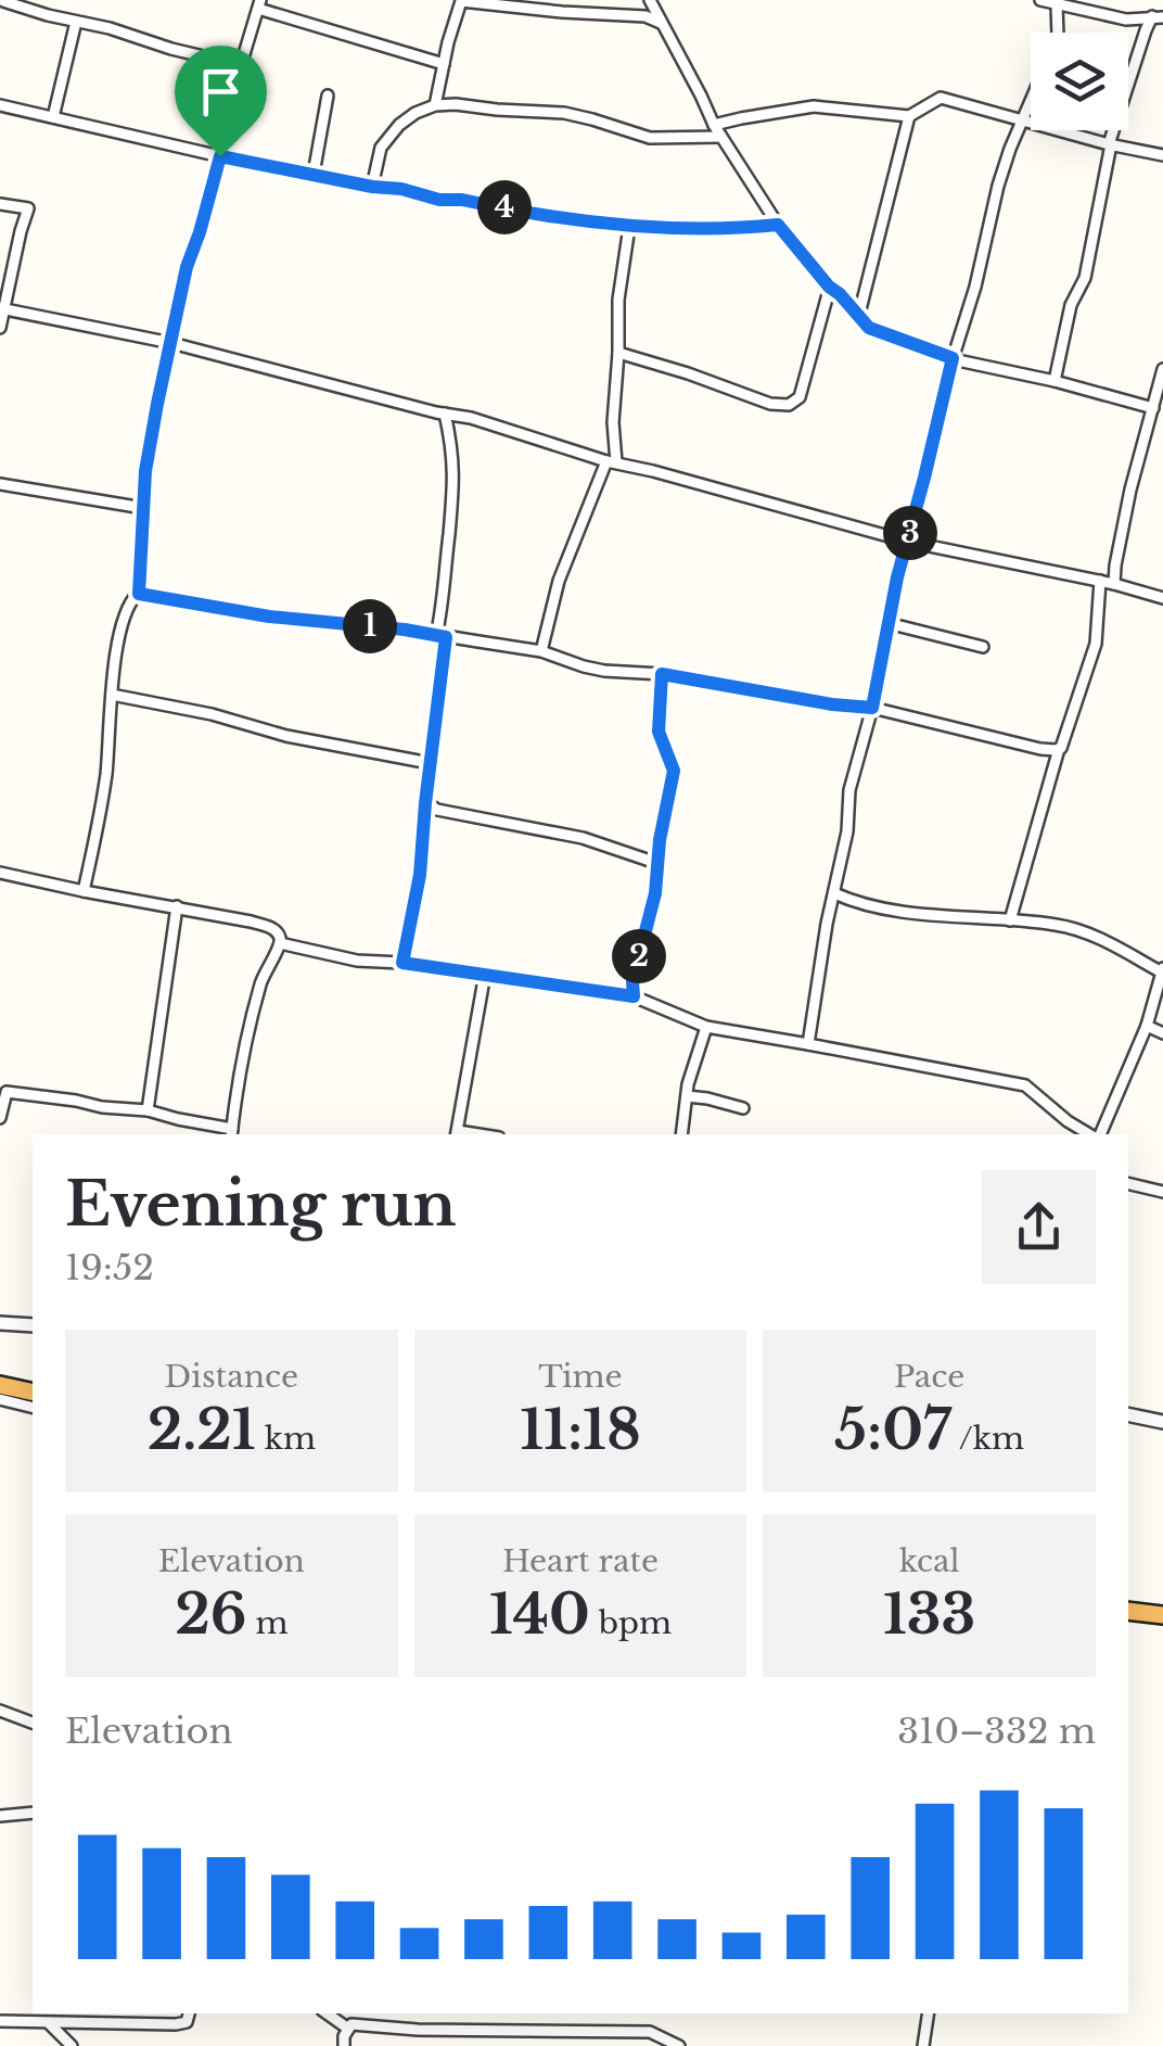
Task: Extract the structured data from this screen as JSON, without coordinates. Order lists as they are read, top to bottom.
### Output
{
  "page": {
    "pins": [
      "4",
      "3",
      "1",
      "2"
    ],
    "heading": ["Evening run", "19:52"],
    "stats": [
      ["Distance", "2.21 km"],
      ["Time", "11:18"],
      ["Pace", "5:07 /km"],
      ["Elevation", "26 m"],
      ["Heart rate", "140 bpm"],
      ["kcal", "133"]
    ],
    "chart": ["Elevation", "310–332 m"]
  }
}
